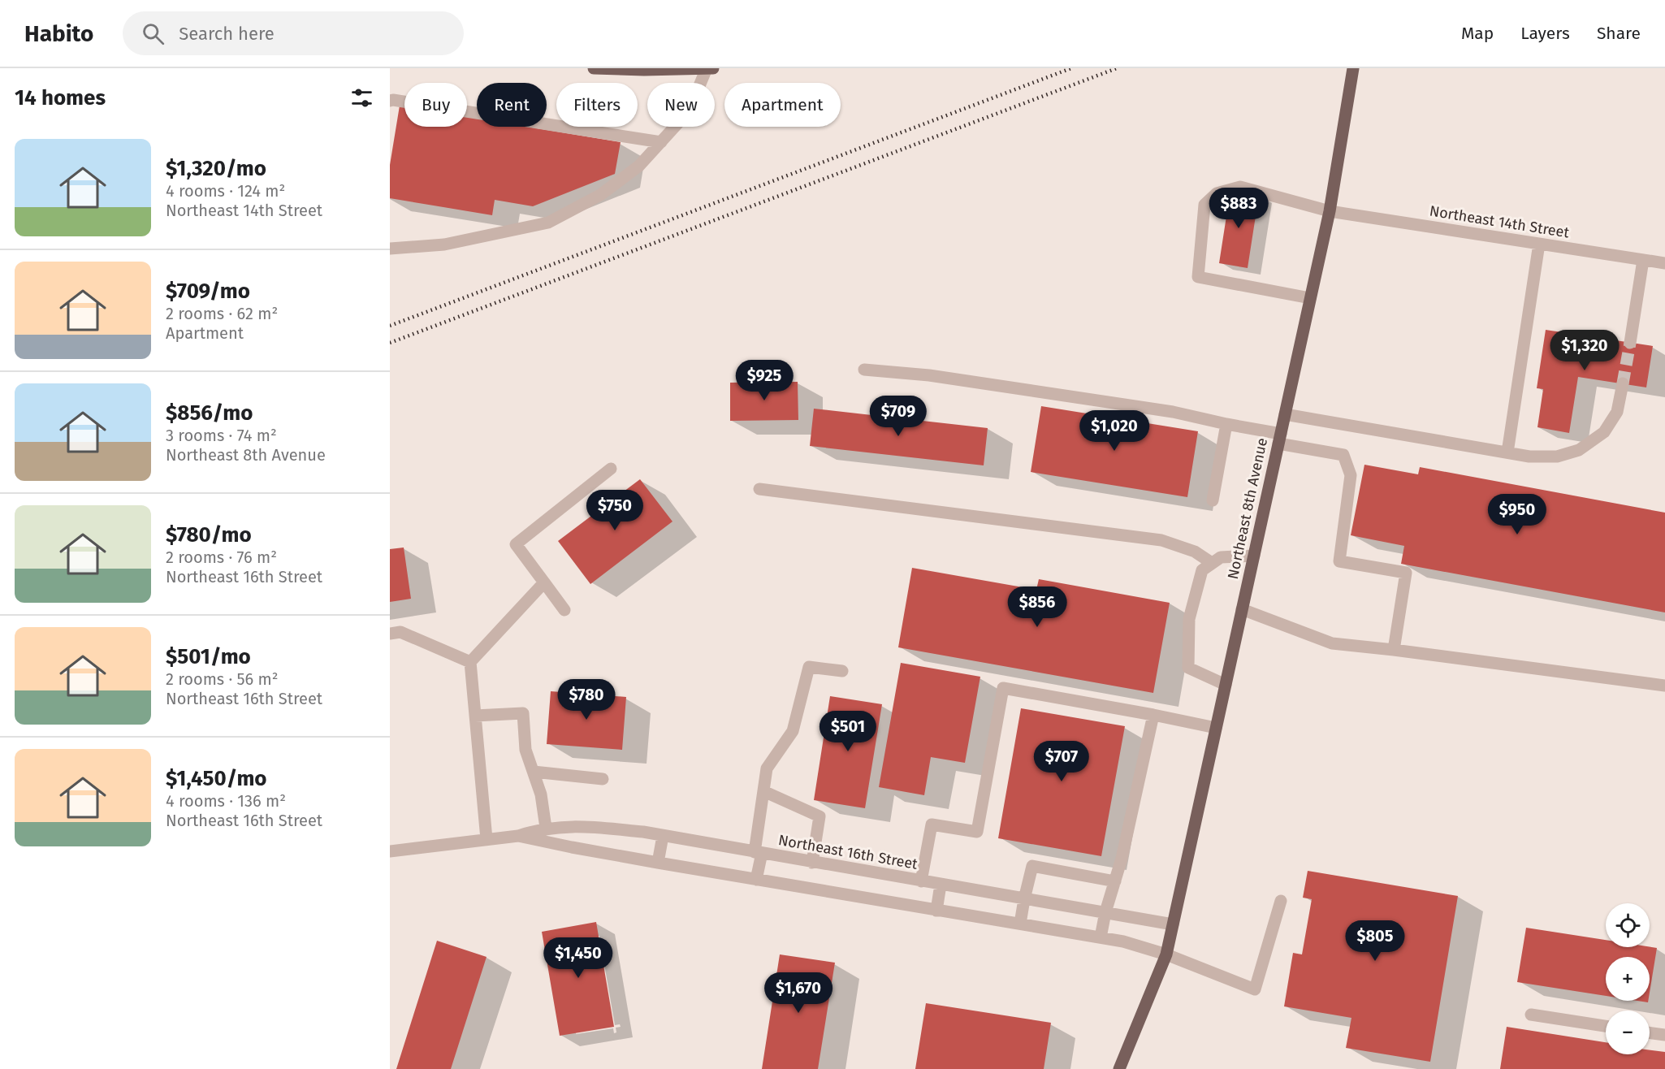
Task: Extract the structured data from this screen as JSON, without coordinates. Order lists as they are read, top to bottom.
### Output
{
  "streets": {
    "main road": ["Northeast 8th Avenue"],
    "street": ["Northeast 14th Street", "Northeast 16th Street"]
  },
  "crossings": [
    ["Northeast 14th Street", "Northeast 8th Avenue"],
    ["Northeast 8th Avenue", "Northeast 16th Street"]
  ],
  "page": {
    "header": "Habito",
    "search": "Search here",
    "nav": ["Map", "Layers", "Share"],
    "heading": "14 homes",
    "chip": [
      "Buy",
      "Rent",
      "Filters",
      "New",
      "Apartment"
    ],
    "list": [
      {
        "name": "$1,320/mo",
        "note": "4 rooms · 124 m² · Northeast 14th Street"
      },
      {
        "name": "$709/mo",
        "note": "2 rooms · 62 m² · Apartment"
      },
      {
        "name": "$856/mo",
        "note": "3 rooms · 74 m² · Northeast 8th Avenue"
      },
      {
        "name": "$780/mo",
        "note": "2 rooms · 76 m² · Northeast 16th Street"
      },
      {
        "name": "$501/mo",
        "note": "2 rooms · 56 m² · Northeast 16th Street"
      },
      {
        "name": "$1,450/mo",
        "note": "4 rooms · 136 m² · Northeast 16th Street"
      }
    ],
    "price": [
      "$883",
      "$1,320",
      "$925",
      "$709",
      "$1,020",
      "$750",
      "$950",
      "$856",
      "$780",
      "$501",
      "$707",
      "$805",
      "$1,450",
      "$1,670"
    ],
    "map_buttons": ["+", "−"]
  }
}
